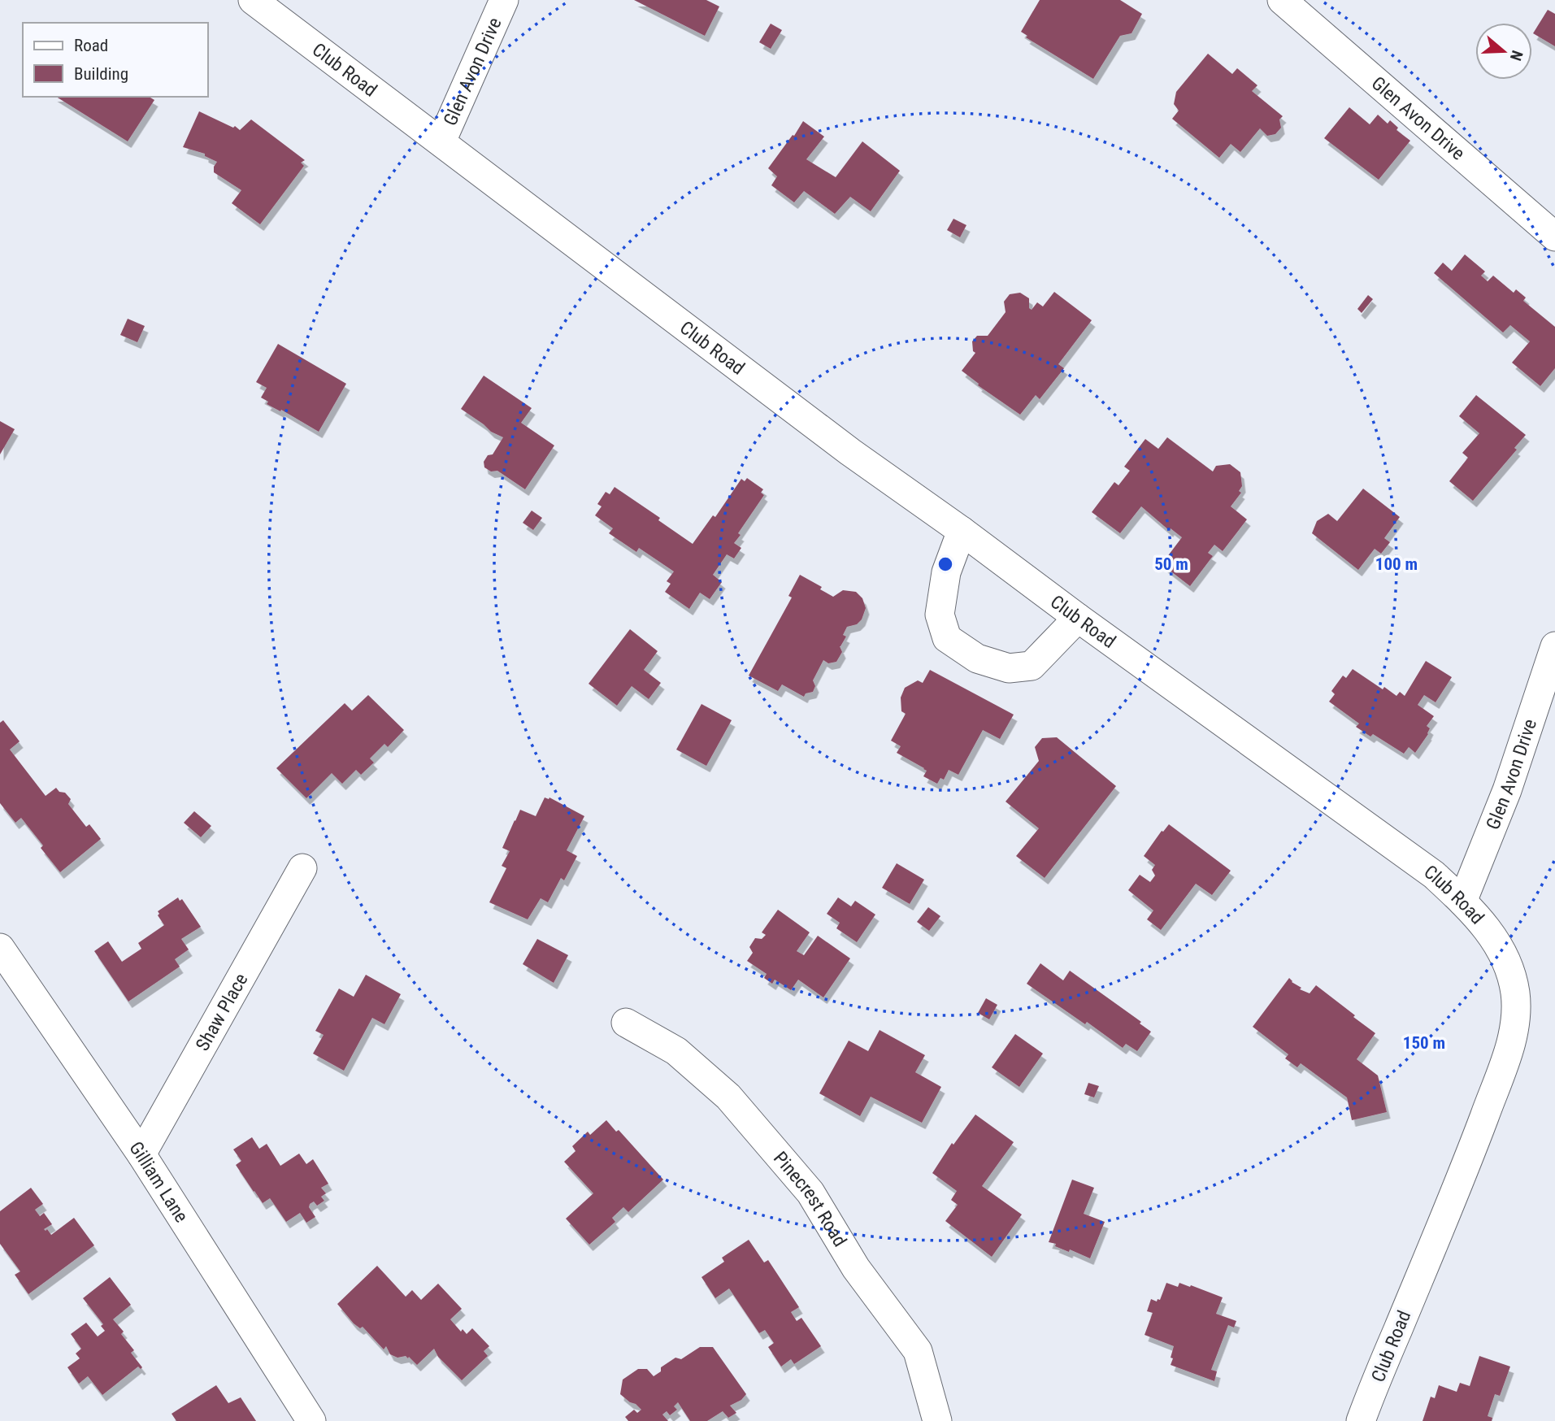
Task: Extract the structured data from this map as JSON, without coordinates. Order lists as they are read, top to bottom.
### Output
{
  "streets": {
    "street": [
      "Club Road",
      "Glen Avon Drive",
      "Shaw Place",
      "Gilliam Lane",
      "Pinecrest Road"
    ]
  },
  "crossings": [
    ["Club Road", "Glen Avon Drive"],
    ["Shaw Place", "Gilliam Lane"]
  ],
  "legend": ["Road", "Building"],
  "north": "right",
  "rings": ["50 m", "100 m", "150 m"]
}
